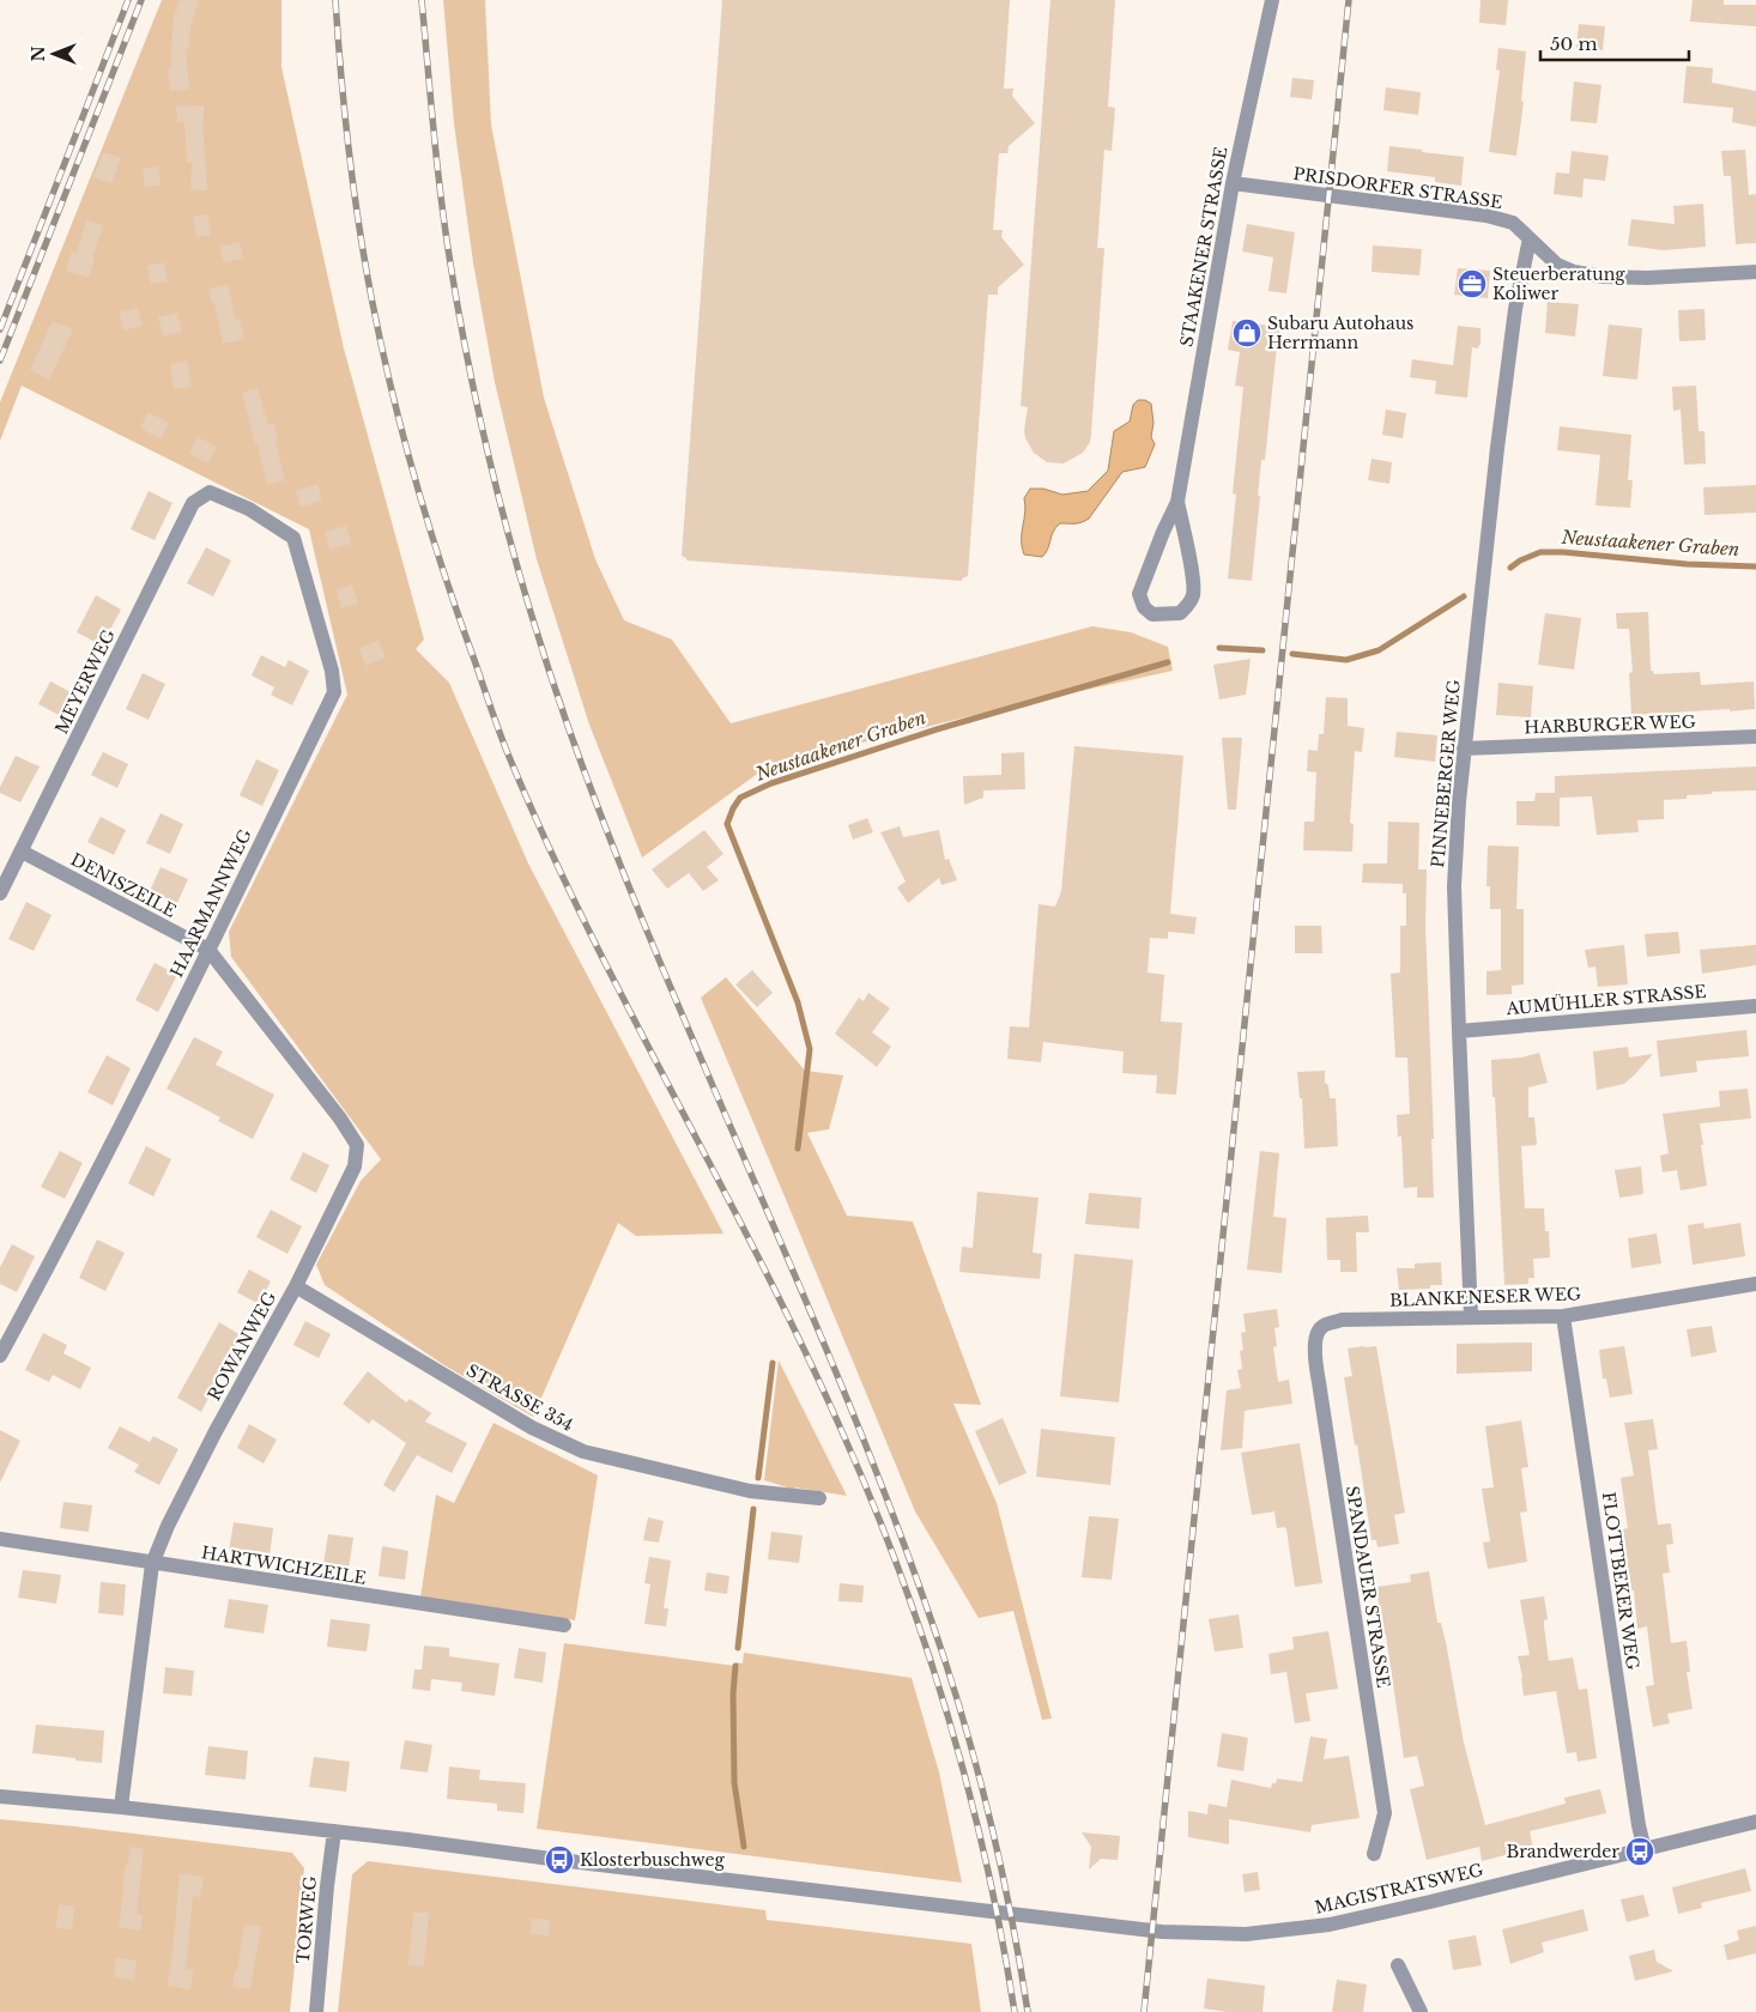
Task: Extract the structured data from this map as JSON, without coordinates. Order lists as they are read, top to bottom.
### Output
{
  "streets": {
    "street": [
      "PRISDORFER STRASSE",
      "STAAKENER STRASSE",
      "MEYERWEG",
      "HARBURGER WEG",
      "PINNEBERGER WEG",
      "DENISZEILE",
      "HAARMANNWEG",
      "AUMÜHLER STRASSE",
      "BLANKENESER WEG",
      "ROWANWEG",
      "STRASSE 354",
      "HARTWICHZEILE",
      "FLOTTBEKER WEG",
      "SPANDAUER STRASSE",
      "MAGISTRATSWEG",
      "TORWEG"
    ]
  },
  "crossings": [
    ["PRISDORFER STRASSE", "STAAKENER STRASSE"],
    ["PRISDORFER STRASSE", "PINNEBERGER WEG"],
    ["MEYERWEG", "DENISZEILE"],
    ["MEYERWEG", "HAARMANNWEG"],
    ["HARBURGER WEG", "PINNEBERGER WEG"],
    ["PINNEBERGER WEG", "AUMÜHLER STRASSE"],
    ["PINNEBERGER WEG", "BLANKENESER WEG"],
    ["DENISZEILE", "HAARMANNWEG"],
    ["DENISZEILE", "ROWANWEG"],
    ["HAARMANNWEG", "ROWANWEG"],
    ["BLANKENESER WEG", "FLOTTBEKER WEG"],
    ["BLANKENESER WEG", "SPANDAUER STRASSE"],
    ["ROWANWEG", "STRASSE 354"],
    ["ROWANWEG", "HARTWICHZEILE"],
    ["FLOTTBEKER WEG", "MAGISTRATSWEG"],
    ["MAGISTRATSWEG", "TORWEG"]
  ],
  "water": ["Neustaakener Graben"],
  "places": {
    "office": ["Steuerberatung Koliwer"],
    "shop": ["Subaru Autohaus Herrmann"],
    "bus stop": ["Brandwerder", "Klosterbuschweg"]
  },
  "scale_bar": "50 m",
  "north": "left"
}
